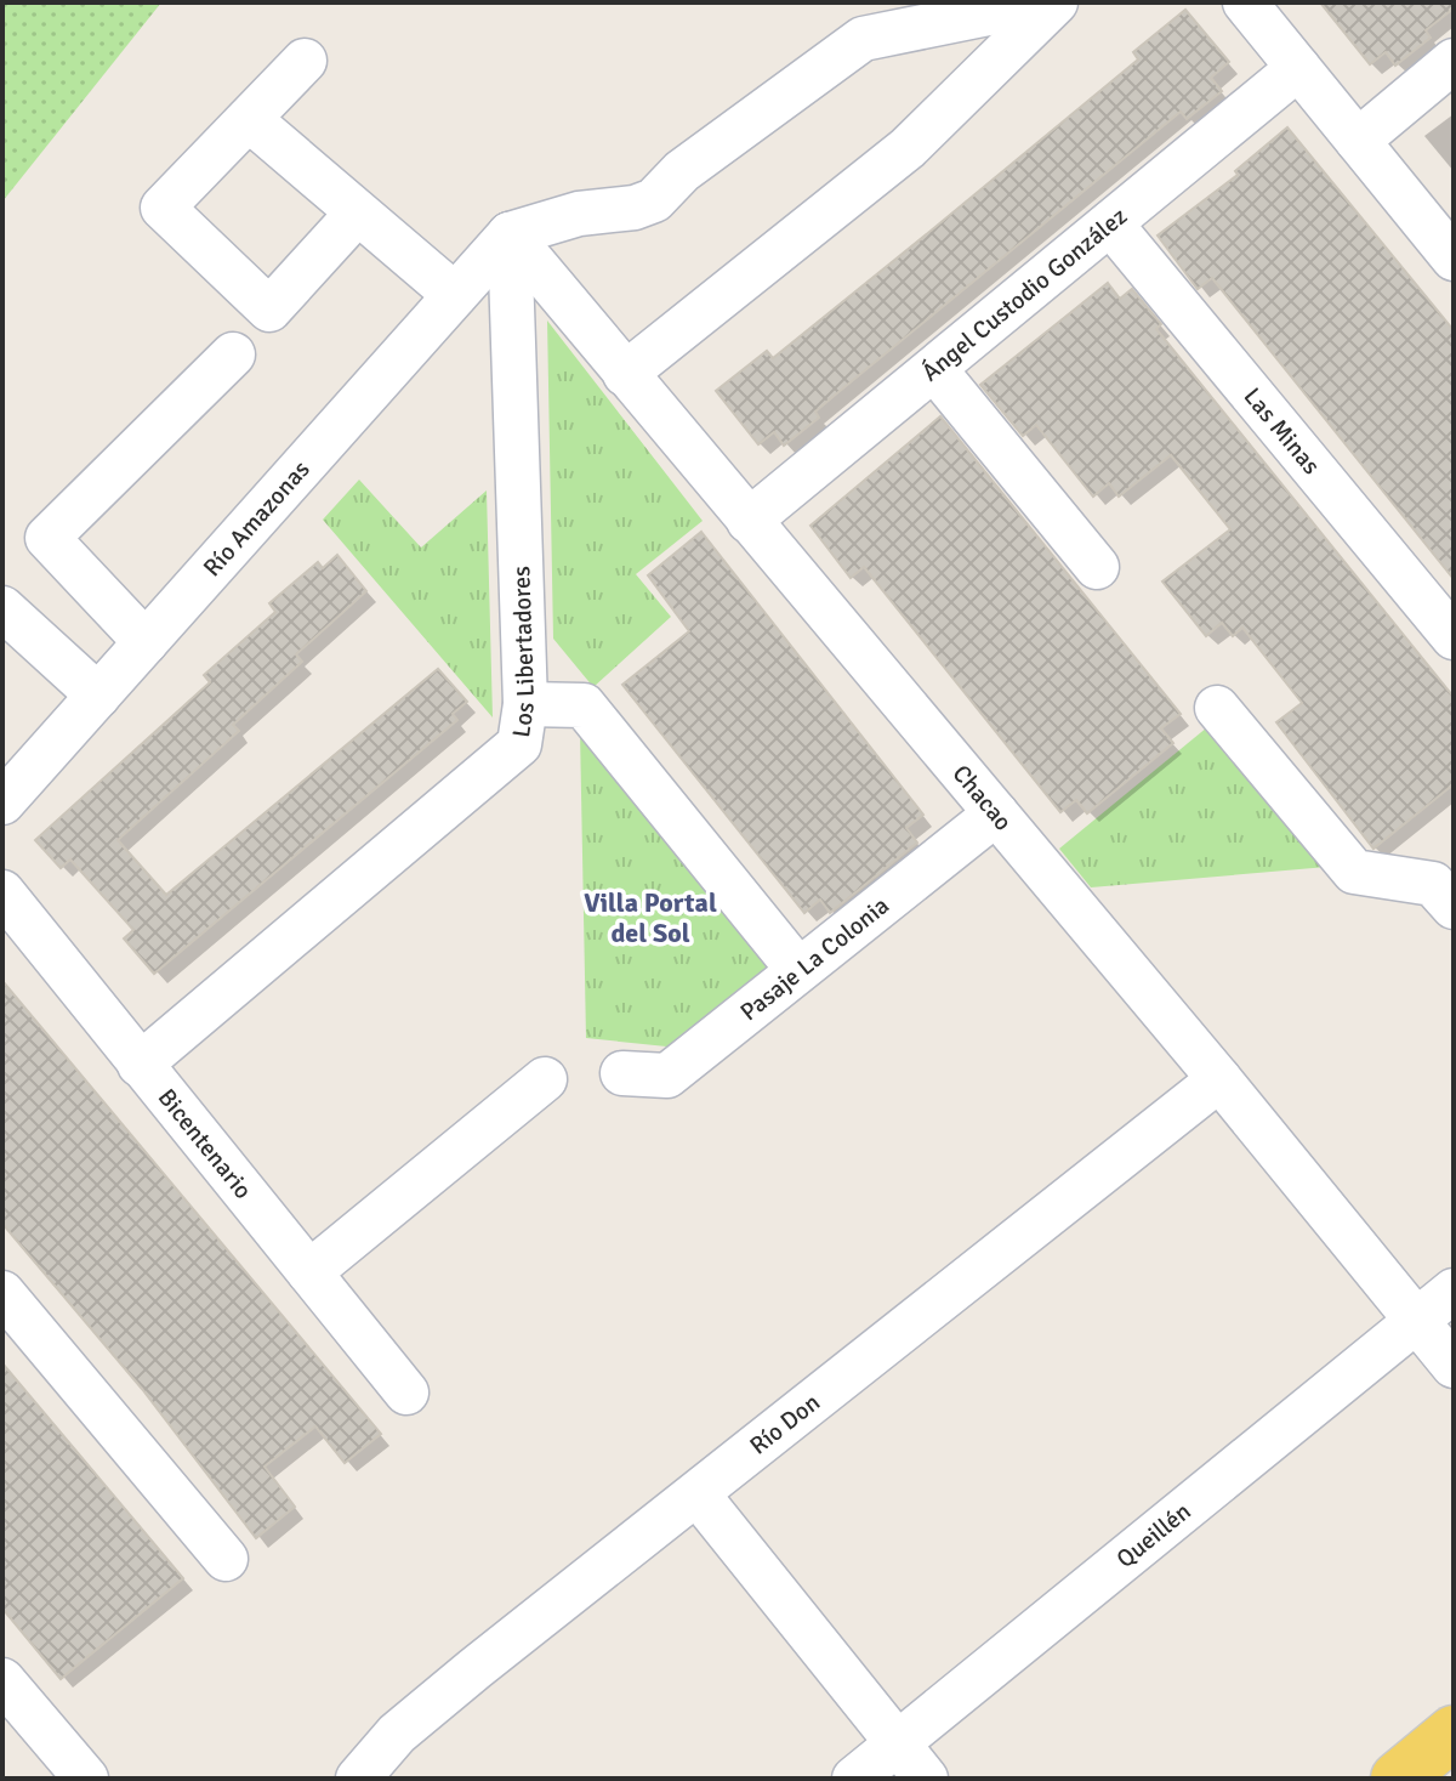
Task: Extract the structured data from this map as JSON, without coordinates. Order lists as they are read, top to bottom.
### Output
{
  "streets": {
    "street": [
      "Ángel Custodio González",
      "Las Minas",
      "Río Amazonas",
      "Los Libertadores",
      "Chacao",
      "Pasaje La Colonia",
      "Bicentenario",
      "Río Don",
      "Queillén"
    ]
  },
  "crossings": [
    ["Ángel Custodio González", "Las Minas"],
    ["Ángel Custodio González", "Chacao"],
    ["Río Amazonas", "Los Libertadores"],
    ["Río Amazonas", "Chacao"],
    ["Los Libertadores", "Chacao"],
    ["Los Libertadores", "Bicentenario"],
    ["Chacao", "Pasaje La Colonia"],
    ["Chacao", "Río Don"],
    ["Chacao", "Queillén"]
  ],
  "districts": ["Villa Portal del Sol"]
}
